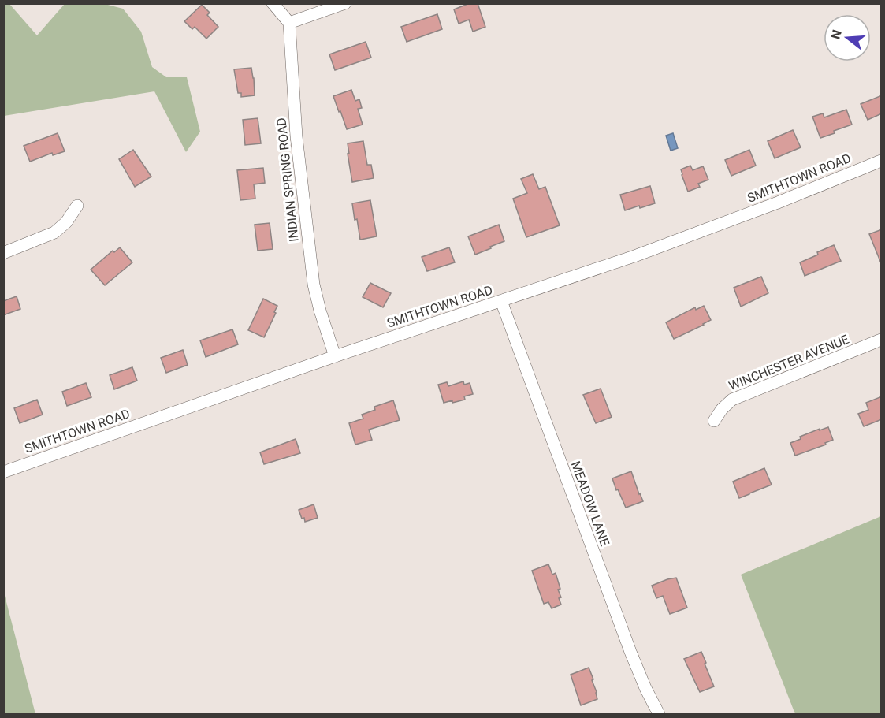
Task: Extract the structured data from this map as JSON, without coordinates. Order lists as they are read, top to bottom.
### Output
{
  "streets": {
    "street": [
      "SMITHTOWN ROAD",
      "INDIAN SPRING ROAD",
      "WINCHESTER AVENUE",
      "MEADOW LANE"
    ]
  },
  "crossings": [
    ["SMITHTOWN ROAD", "INDIAN SPRING ROAD"],
    ["SMITHTOWN ROAD", "MEADOW LANE"]
  ],
  "north": "left"
}
